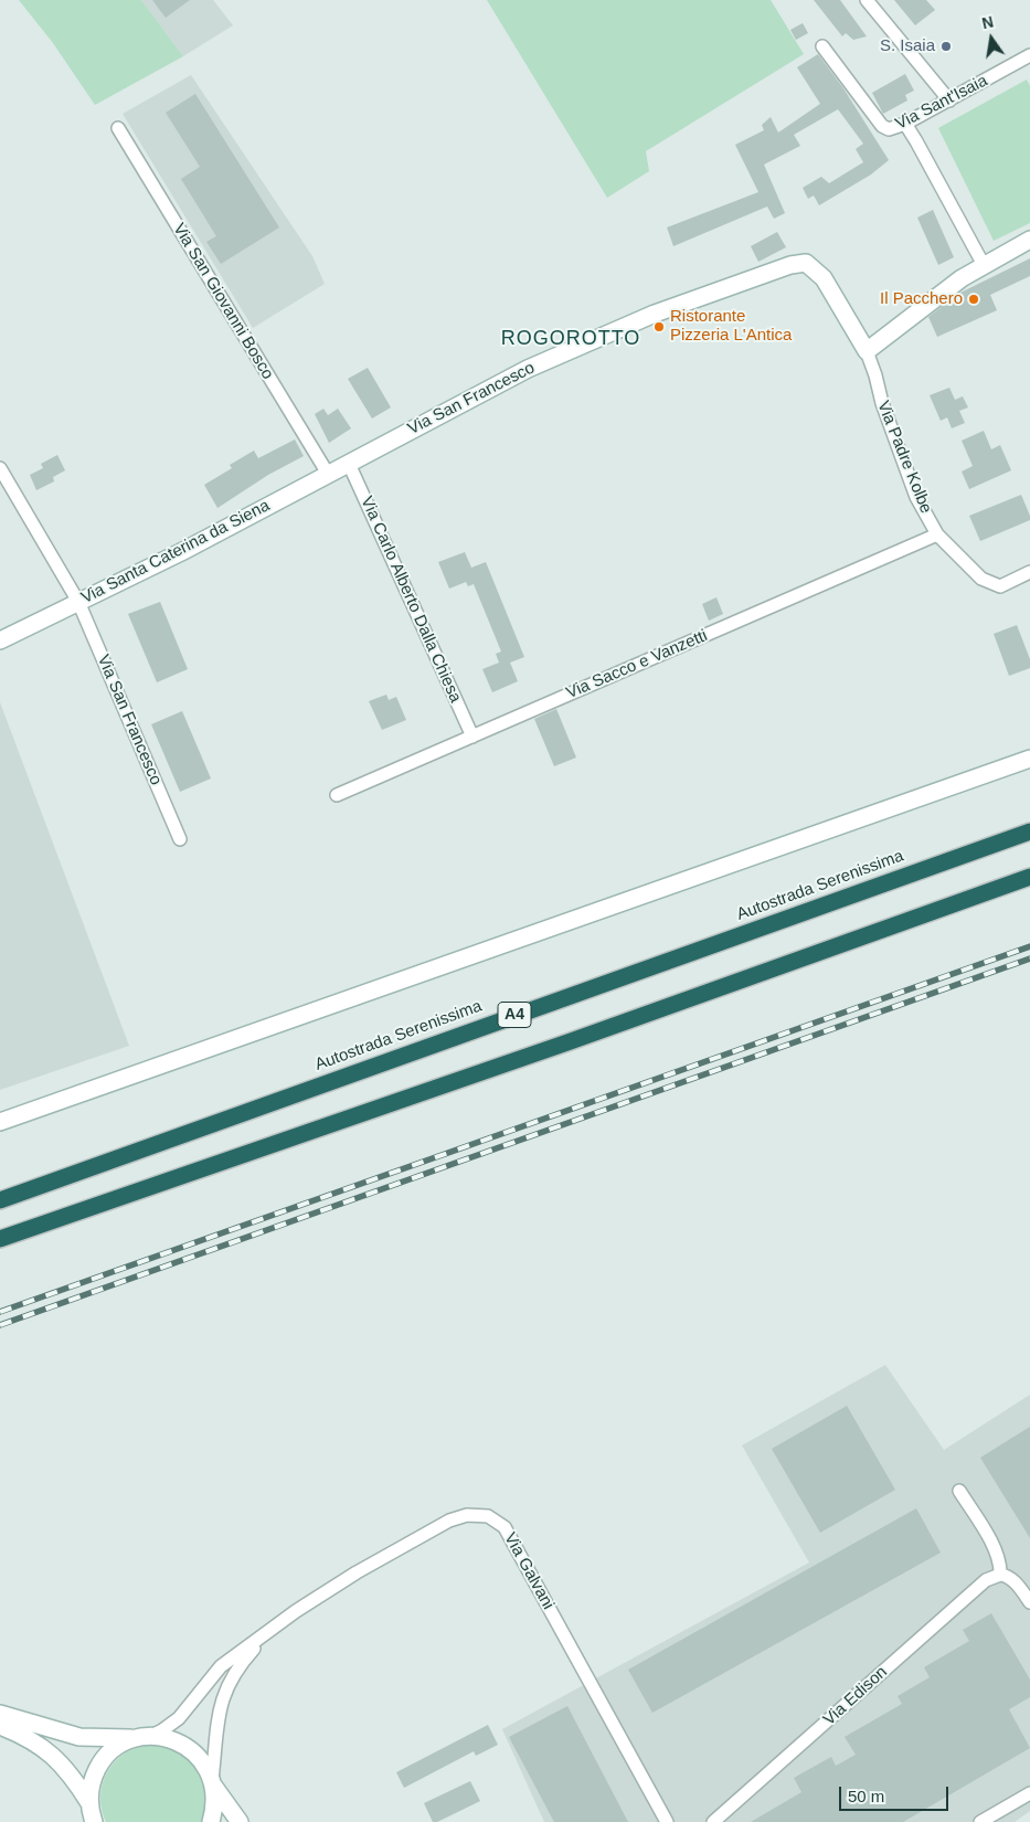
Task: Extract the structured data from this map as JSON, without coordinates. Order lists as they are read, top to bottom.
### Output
{
  "streets": {
    "highway": ["Autostrada Serenissima", "A4"],
    "street": [
      "Via Sant'Isaia",
      "Via San Giovanni Bosco",
      "Via San Francesco",
      "Via Padre Kolbe",
      "Via Santa Caterina da Siena",
      "Via Carlo Alberto Dalla Chiesa",
      "Via Sacco e Vanzetti",
      "Via Galvani",
      "Via Edison"
    ]
  },
  "crossings": [
    ["Via San Giovanni Bosco", "Via Santa Caterina da Siena"],
    ["Via San Francesco", "Via Padre Kolbe"],
    ["Via San Francesco", "Via Santa Caterina da Siena"],
    ["Via San Francesco", "Via Carlo Alberto Dalla Chiesa"],
    ["Via Padre Kolbe", "Via Sacco e Vanzetti"],
    ["Via Santa Caterina da Siena", "Via Carlo Alberto Dalla Chiesa"],
    ["Via Carlo Alberto Dalla Chiesa", "Via Sacco e Vanzetti"]
  ],
  "districts": ["ROGOROTTO"],
  "places": ["S. Isaia", "Il Pacchero", "Ristorante Pizzeria L'Antica"],
  "scale_bar": "50 m",
  "north": "top"
}
